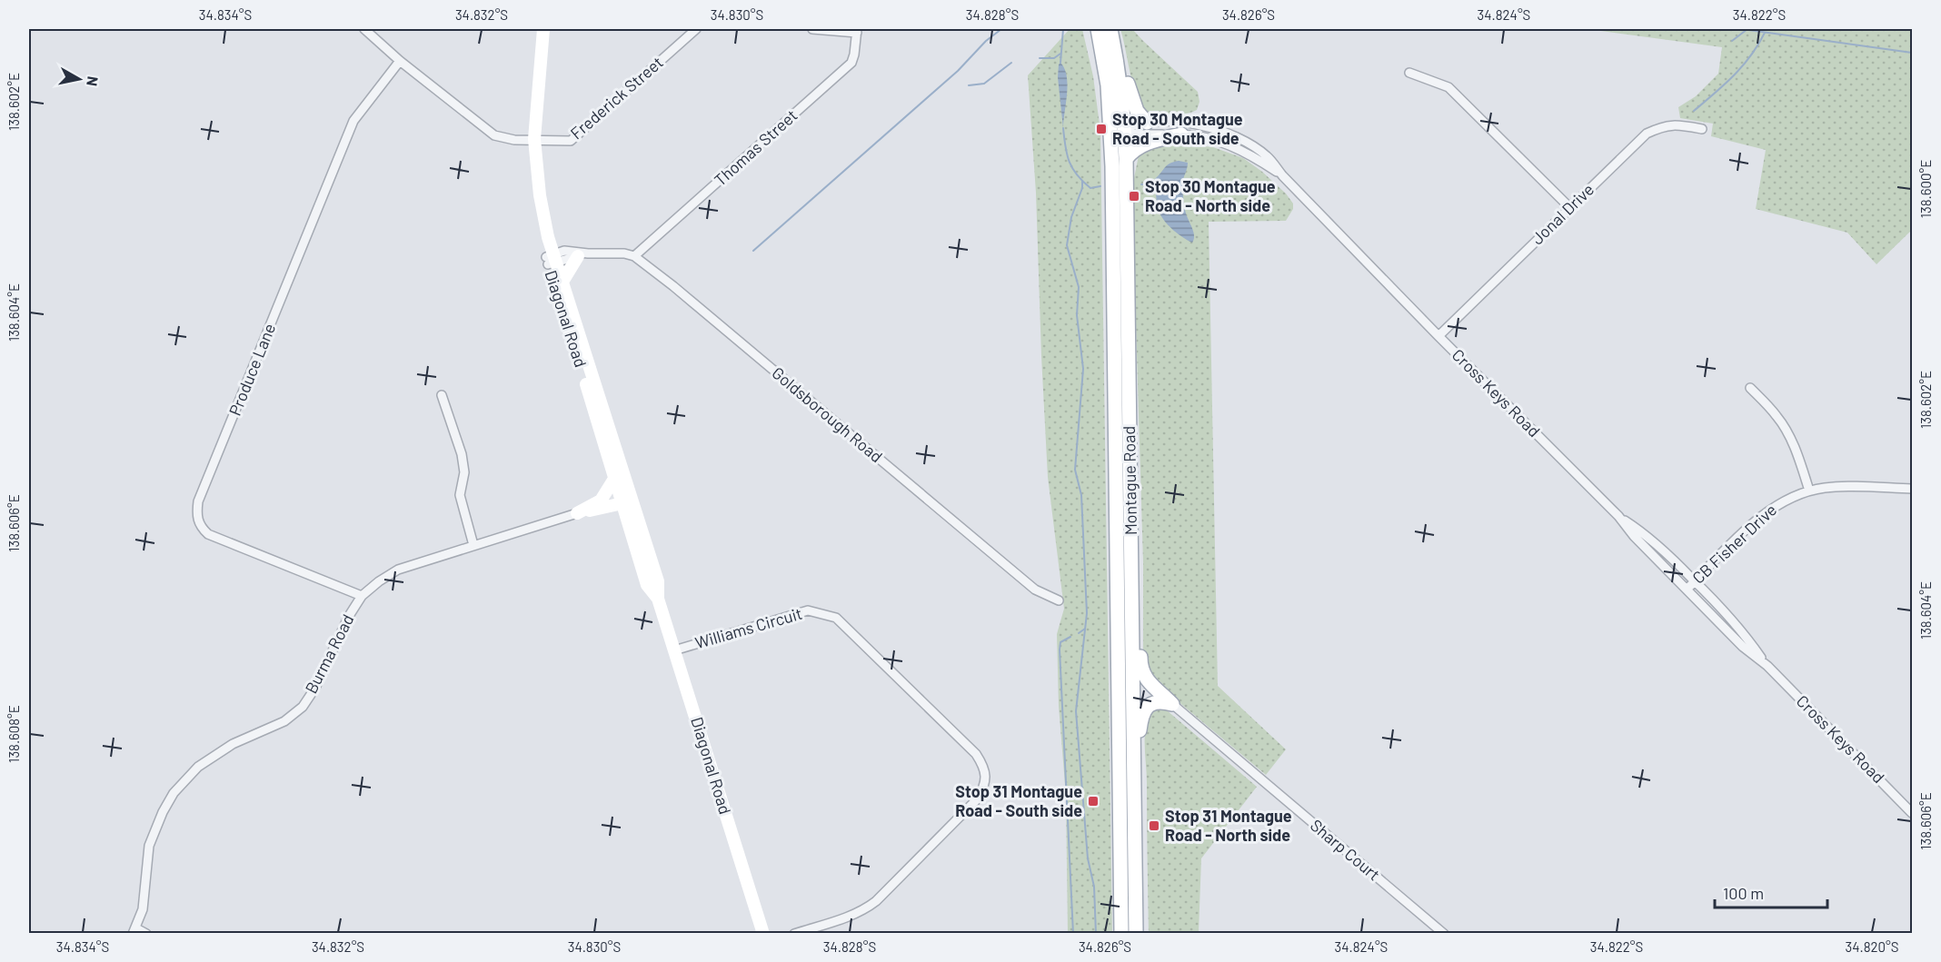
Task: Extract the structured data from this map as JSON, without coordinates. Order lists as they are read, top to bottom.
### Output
{
  "streets": {
    "main road": ["Montague Road"],
    "street": [
      "Frederick Street",
      "Thomas Street",
      "Jonal Drive",
      "Diagonal Road",
      "Produce Lane",
      "Cross Keys Road",
      "Goldsborough Road",
      "CB Fisher Drive",
      "Williams Circuit",
      "Burma Road",
      "Sharp Court"
    ]
  },
  "crossings": [
    ["Frederick Street", "Diagonal Road"],
    ["Thomas Street", "Goldsborough Road"],
    ["Jonal Drive", "Cross Keys Road"],
    ["Diagonal Road", "Williams Circuit"],
    ["Produce Lane", "Burma Road"],
    ["Cross Keys Road", "Montague Road"],
    ["Cross Keys Road", "CB Fisher Drive"]
  ],
  "places": {
    "transit": [
      "Stop 30 Montague Road - South side",
      "Stop 30 Montague Road - North side",
      "Stop 31 Montague Road - South side",
      "Stop 31 Montague Road - North side"
    ]
  },
  "scale_bar": "100 m",
  "north": "right",
  "coordinates": [
    "34.834°S",
    "34.832°S",
    "34.830°S",
    "34.828°S",
    "34.826°S",
    "34.824°S",
    "34.822°S",
    "138.602°E",
    "138.600°E",
    "138.604°E",
    "138.606°E",
    "138.608°E",
    "34.820°S"
  ]
}
